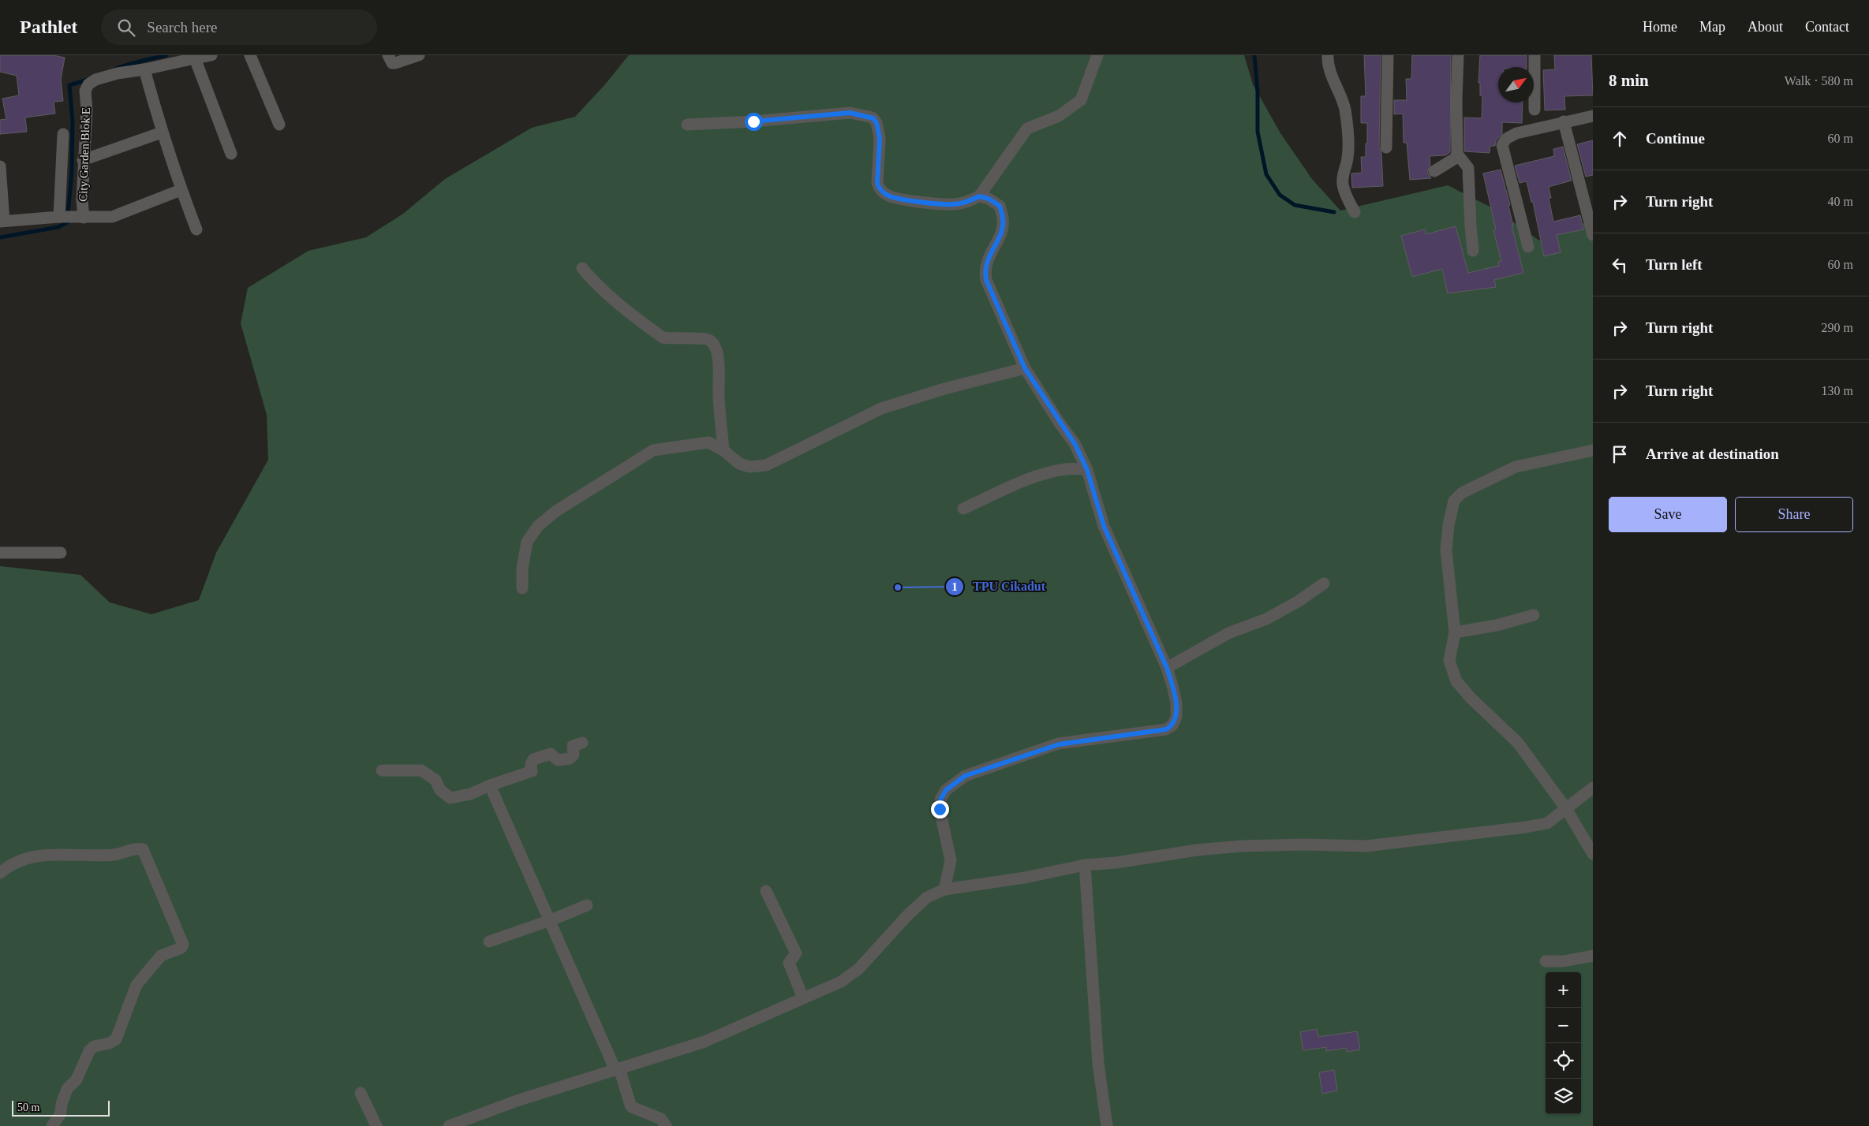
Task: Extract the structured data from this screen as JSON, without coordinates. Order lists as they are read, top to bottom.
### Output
{
  "streets": {
    "street": ["City Garden Blok E"]
  },
  "places": ["TPU Cikadut"],
  "scale_bar": "50 m",
  "north": "top right",
  "page": {
    "header": "Pathlet",
    "search": "Search here",
    "nav": [
      "Home",
      "Map",
      "About",
      "Contact"
    ],
    "heading": ["8 min", "Walk · 580 m"],
    "list": [
      ["Continue", "60 m"],
      ["Turn right", "40 m"],
      ["Turn left", "60 m"],
      ["Turn right", "290 m"],
      ["Turn right", "130 m"],
      "Arrive at destination"
    ],
    "buttons": ["Save", "Share"],
    "map_buttons": ["+", "−"],
    "scale": "50 m"
  }
}
